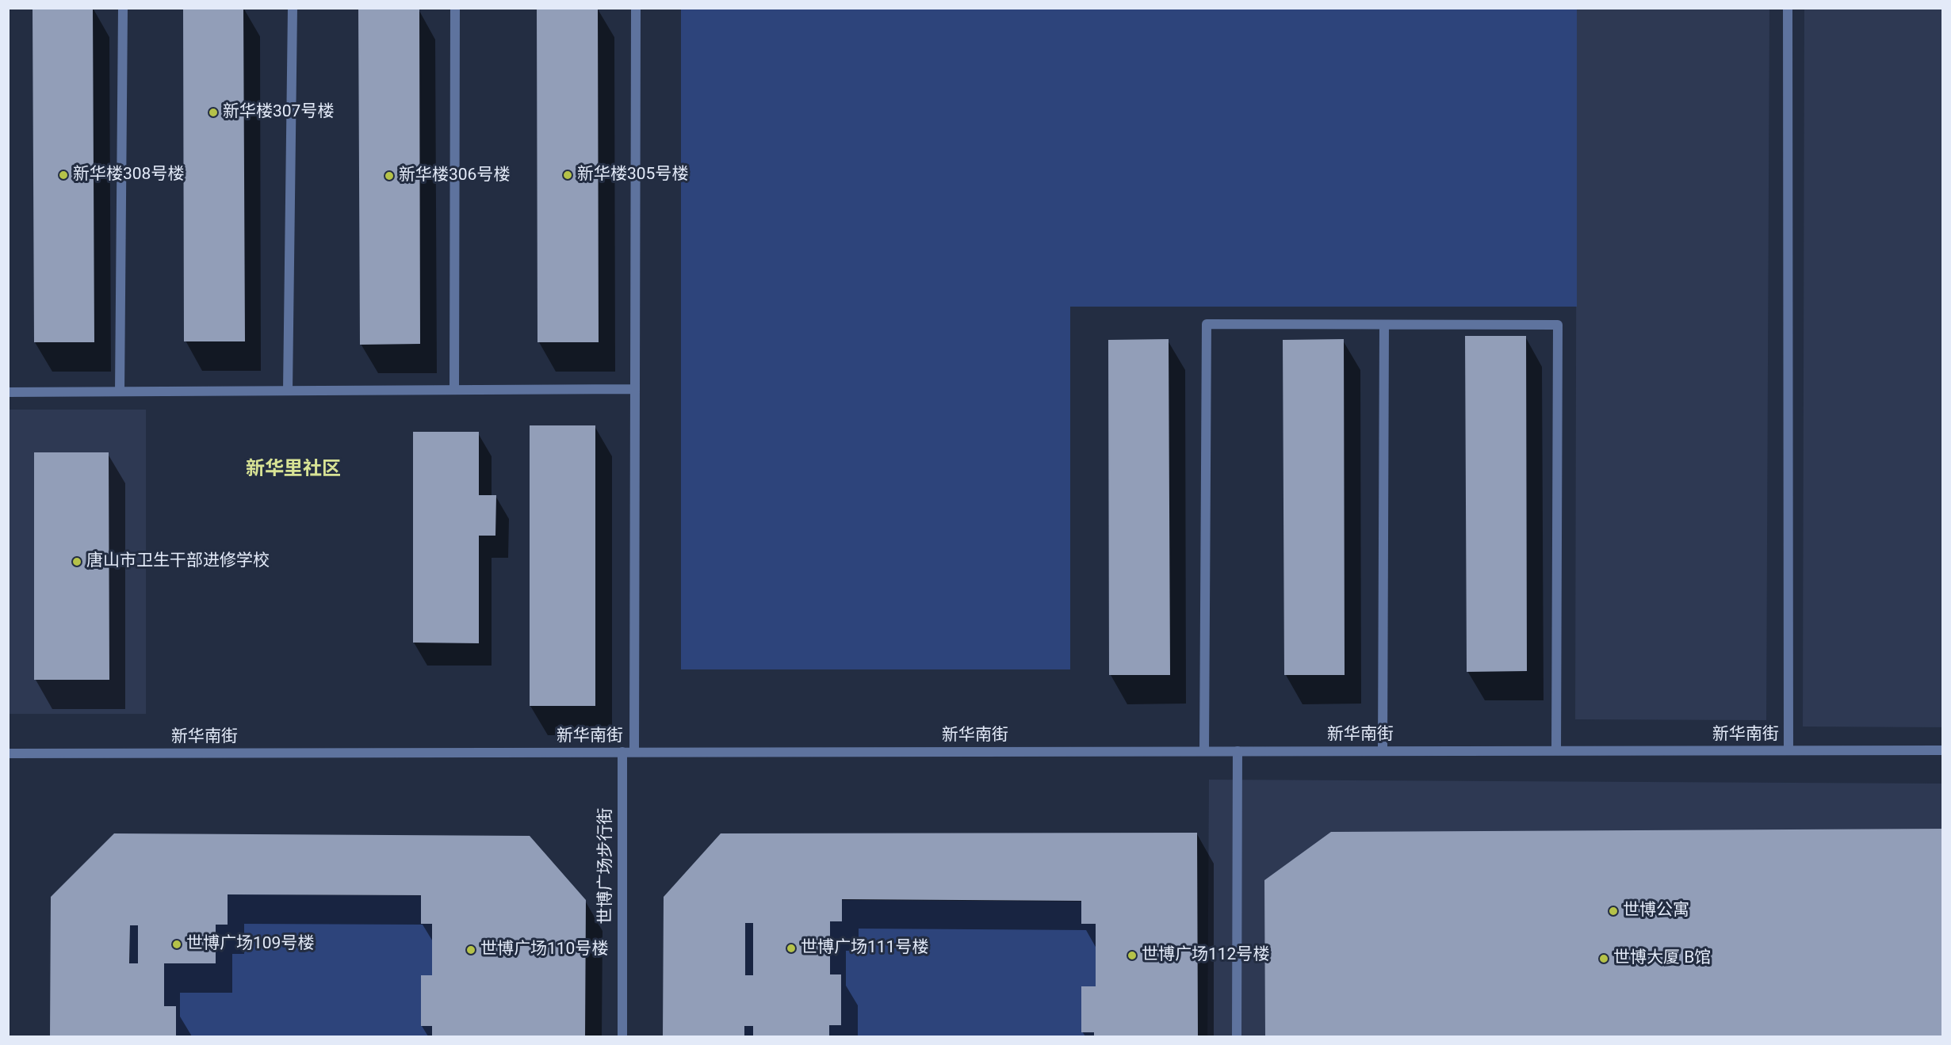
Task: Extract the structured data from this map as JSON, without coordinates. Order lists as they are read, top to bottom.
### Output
{
  "streets": {
    "street": ["新华南街", "世博广场步行街"]
  },
  "crossings": [
    ["新华南街", "世博广场步行街"]
  ],
  "districts": ["新华里社区"],
  "places": [
    "新华楼307号楼",
    "新华楼308号楼",
    "新华楼305号楼",
    "新华楼306号楼",
    "唐山市卫生干部进修学校",
    "世博公寓",
    "世博广场109号楼",
    "世博广场111号楼",
    "世博广场110号楼",
    "世博广场112号楼",
    "世博大厦 B馆"
  ]
}
